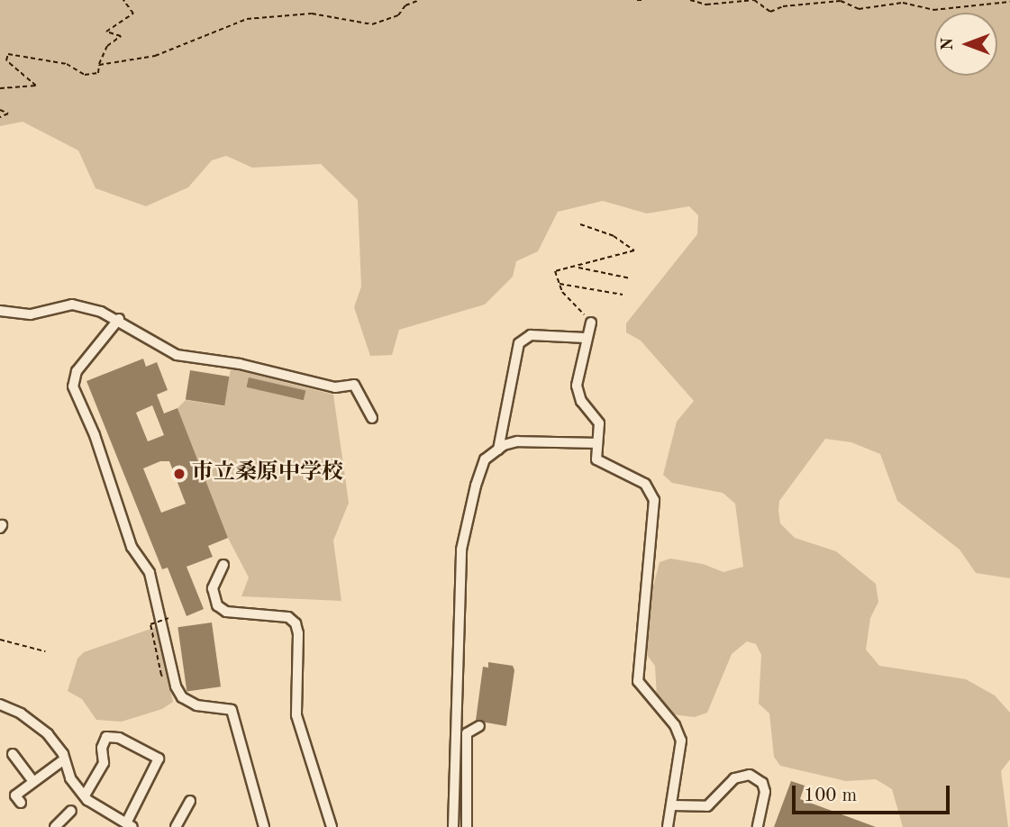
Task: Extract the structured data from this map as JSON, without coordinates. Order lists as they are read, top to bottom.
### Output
{
  "places": ["市立桑原中学校"],
  "scale_bar": "100 m",
  "north": "left"
}
